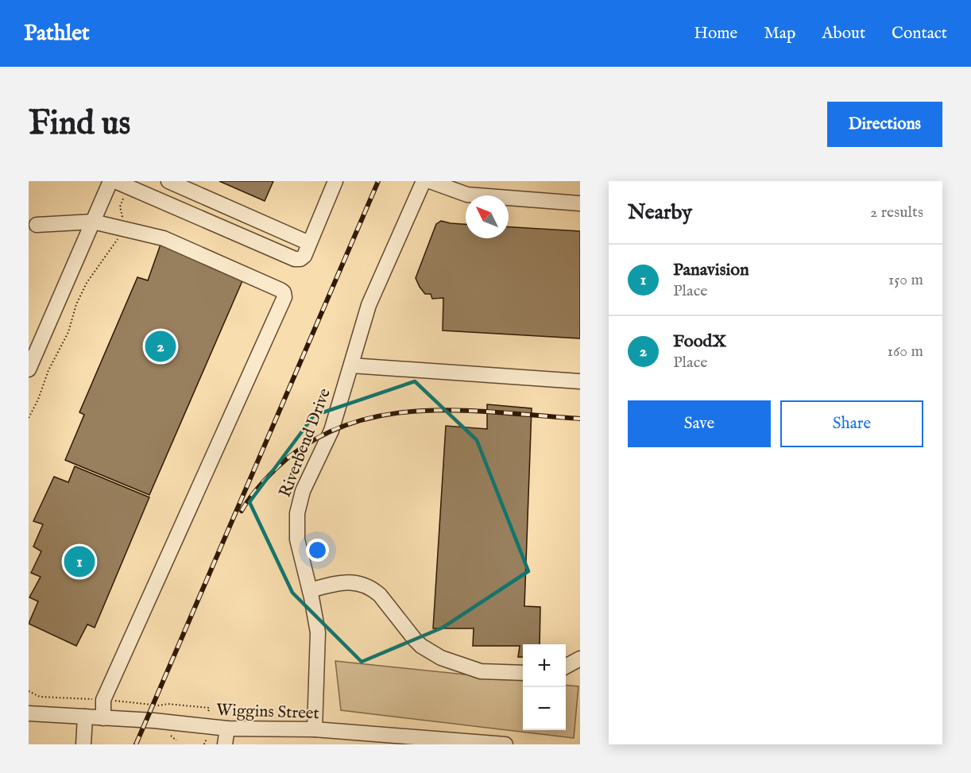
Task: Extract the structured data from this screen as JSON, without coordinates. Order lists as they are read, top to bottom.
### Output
{
  "streets": {
    "street": ["Riverbend Drive", "Wiggins Street"]
  },
  "crossings": [
    ["Riverbend Drive", "Wiggins Street"]
  ],
  "north": "top left",
  "page": {
    "header": "Pathlet",
    "nav": [
      "Home",
      "Map",
      "About",
      "Contact"
    ],
    "buttons": [
      "Directions",
      ["Save", "Share"]
    ],
    "title": "Find us",
    "heading": ["Nearby", "2 results"],
    "list": [
      {
        "mark": "1",
        "name": "Panavision",
        "note": "Place",
        "value": "150 m"
      },
      {
        "mark": "2",
        "name": "FoodX",
        "note": "Place",
        "value": "160 m"
      }
    ],
    "pins": ["2", "1"],
    "map_buttons": ["+", "−"]
  }
}
